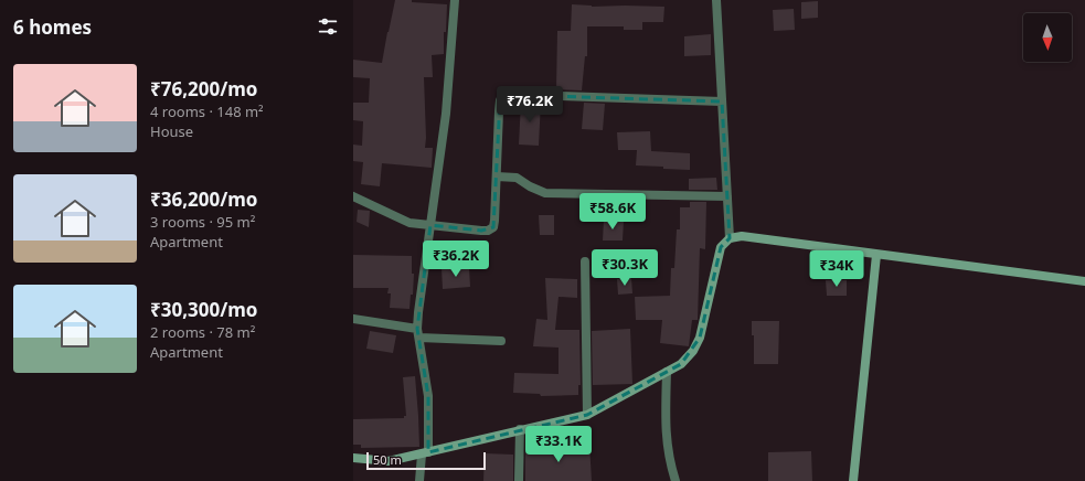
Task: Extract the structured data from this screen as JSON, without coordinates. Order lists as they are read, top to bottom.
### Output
{
  "scale_bar": "50 m",
  "north": "bottom",
  "page": {
    "heading": "6 homes",
    "list": [
      {
        "name": "₹76,200/mo",
        "note": "4 rooms · 148 m² · House"
      },
      {
        "name": "₹36,200/mo",
        "note": "3 rooms · 95 m² · Apartment"
      },
      {
        "name": "₹30,300/mo",
        "note": "2 rooms · 78 m² · Apartment"
      }
    ],
    "price": [
      "₹76.2K",
      "₹58.6K",
      "₹36.2K",
      "₹30.3K",
      "₹34K",
      "₹33.1K"
    ],
    "scale": "50 m"
  }
}
